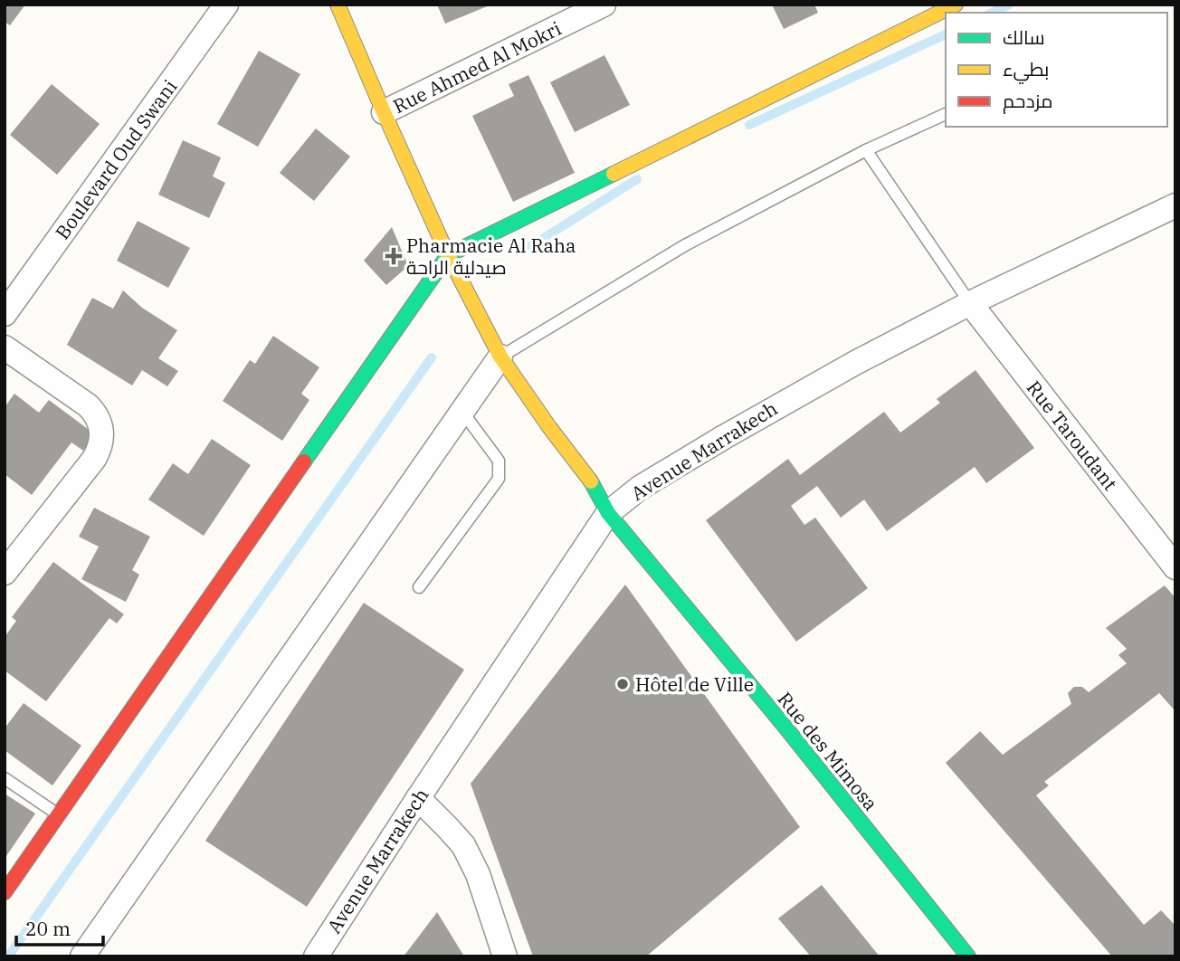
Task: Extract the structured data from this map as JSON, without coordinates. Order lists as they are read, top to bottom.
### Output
{
  "streets": {
    "street": [
      "Rue Ahmed Al Mokri",
      "Boulevard Oud Swani",
      "Rue Taroudant",
      "Avenue Marrakech",
      "Rue des Mimosa"
    ]
  },
  "crossings": [
    ["Rue Ahmed Al Mokri", "Rue des Mimosa"],
    ["Rue Taroudant", "Avenue Marrakech"],
    ["Avenue Marrakech", "Rue des Mimosa"]
  ],
  "places": {
    "health": ["Pharmacie Al Raha صيدلية الراحة"],
    "other": ["Hôtel de Ville"]
  },
  "legend": ["سالك", "بطيء", "مزدحم"],
  "scale_bar": "20 m"
}
